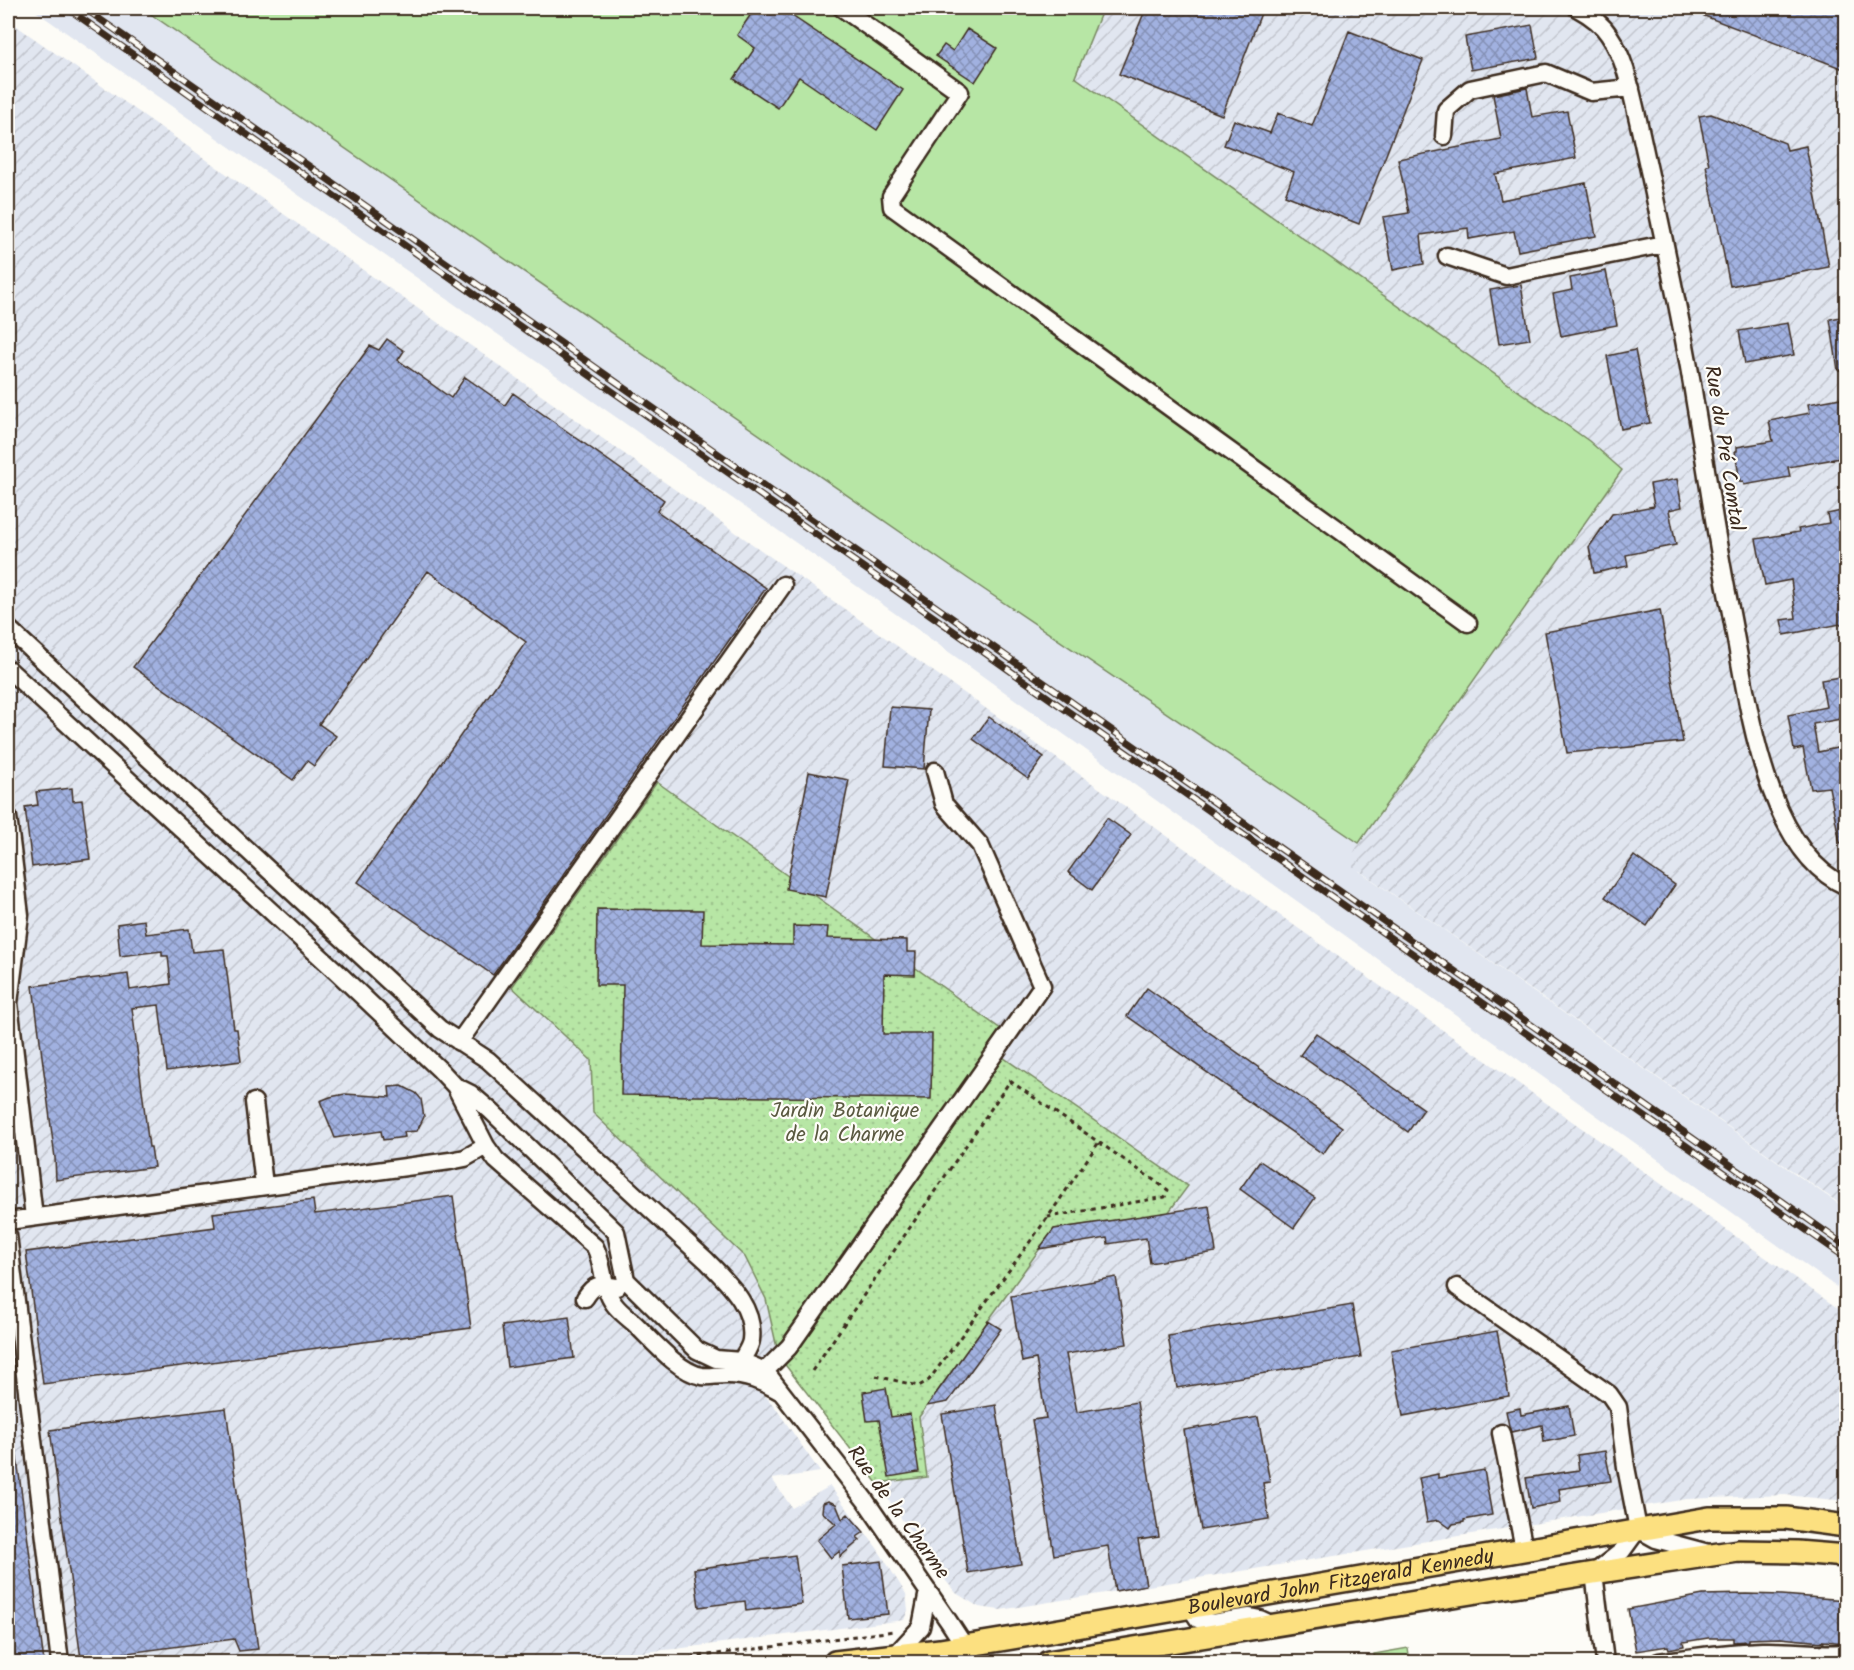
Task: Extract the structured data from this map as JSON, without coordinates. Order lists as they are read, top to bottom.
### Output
{
  "streets": {
    "main road": ["Boulevard John Fitzgerald Kennedy"],
    "street": ["Rue du Pré Comtal", "Rue de la Charme"]
  },
  "crossings": [
    ["Rue de la Charme", "Boulevard John Fitzgerald Kennedy"]
  ],
  "parks": ["Jardin Botanique de la Charme"]
}
